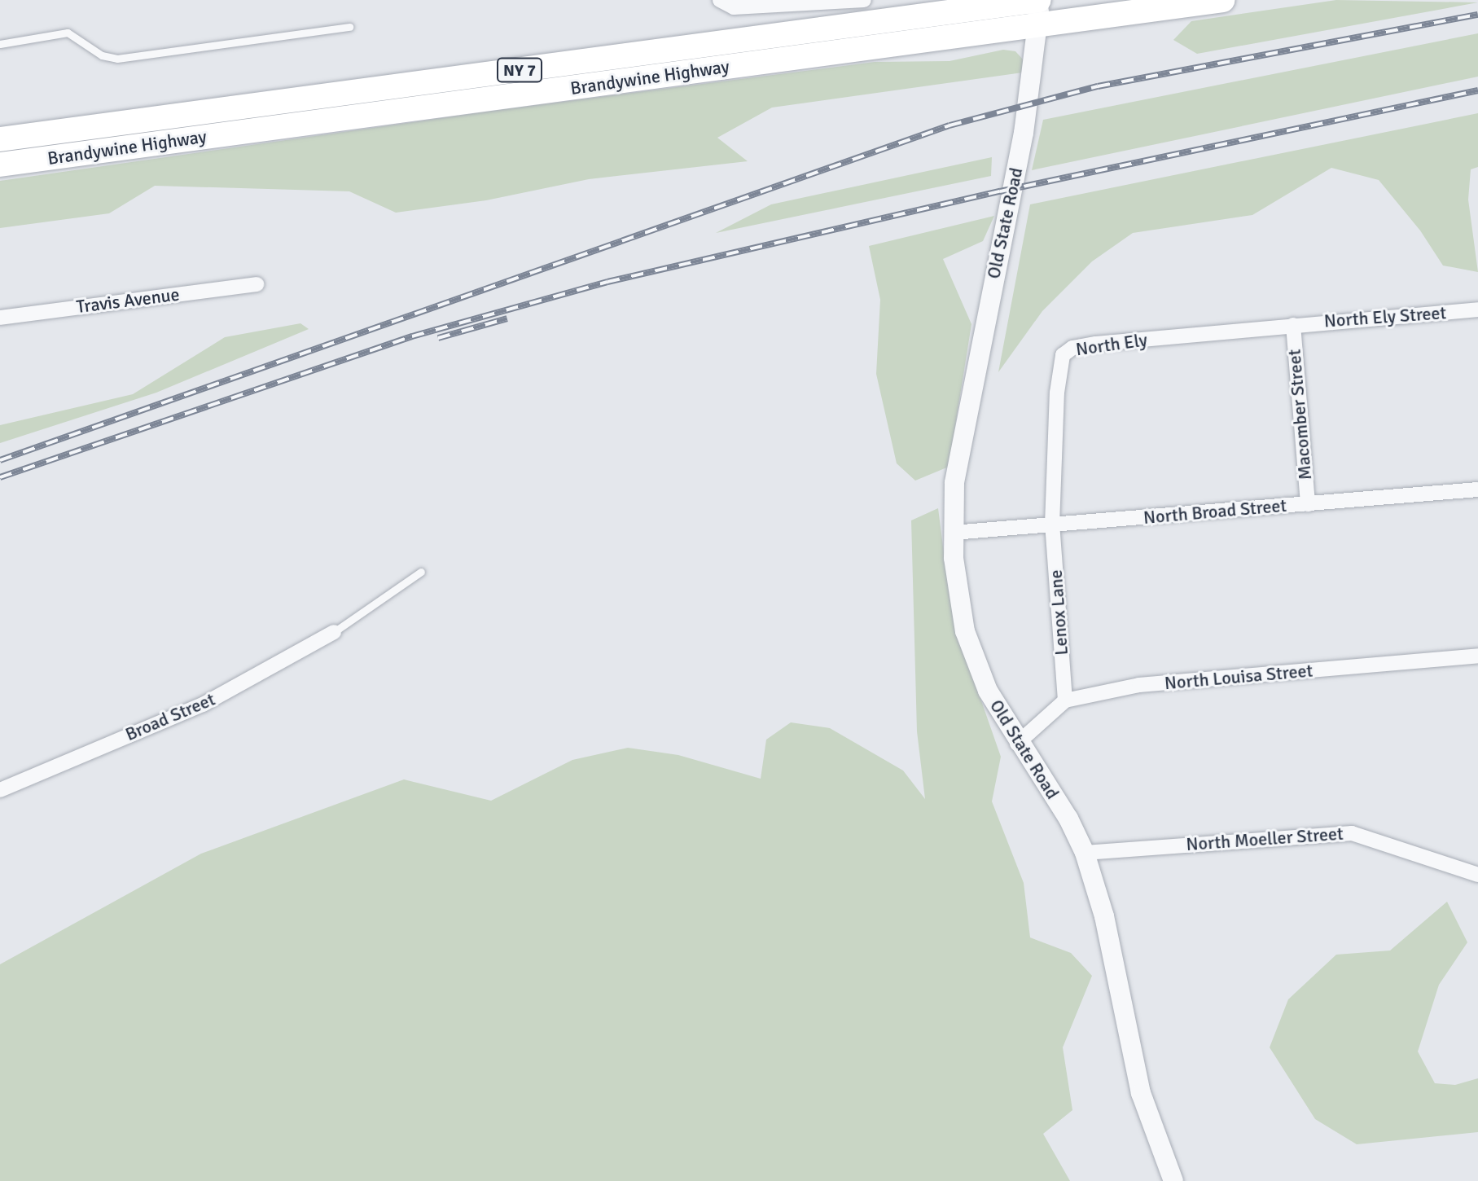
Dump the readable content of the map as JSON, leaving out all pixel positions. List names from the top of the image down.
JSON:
{
  "streets": {
    "main road": ["NY 7", "Brandywine Highway"],
    "street": [
      "Old State Road",
      "Travis Avenue",
      "North Ely Street",
      "North Ely",
      "Macomber Street",
      "North Broad Street",
      "Lenox Lane",
      "North Louisa Street",
      "Broad Street",
      "North Moeller Street"
    ]
  },
  "crossings": [
    ["Brandywine Highway", "Old State Road"],
    ["Old State Road", "North Broad Street"],
    ["Old State Road", "North Moeller Street"],
    ["North Ely Street", "North Ely"],
    ["North Ely Street", "Macomber Street"],
    ["North Ely", "Macomber Street"],
    ["North Ely", "North Broad Street"],
    ["North Ely", "Lenox Lane"],
    ["Macomber Street", "North Broad Street"],
    ["North Broad Street", "Lenox Lane"],
    ["Lenox Lane", "North Louisa Street"]
  ]
}
